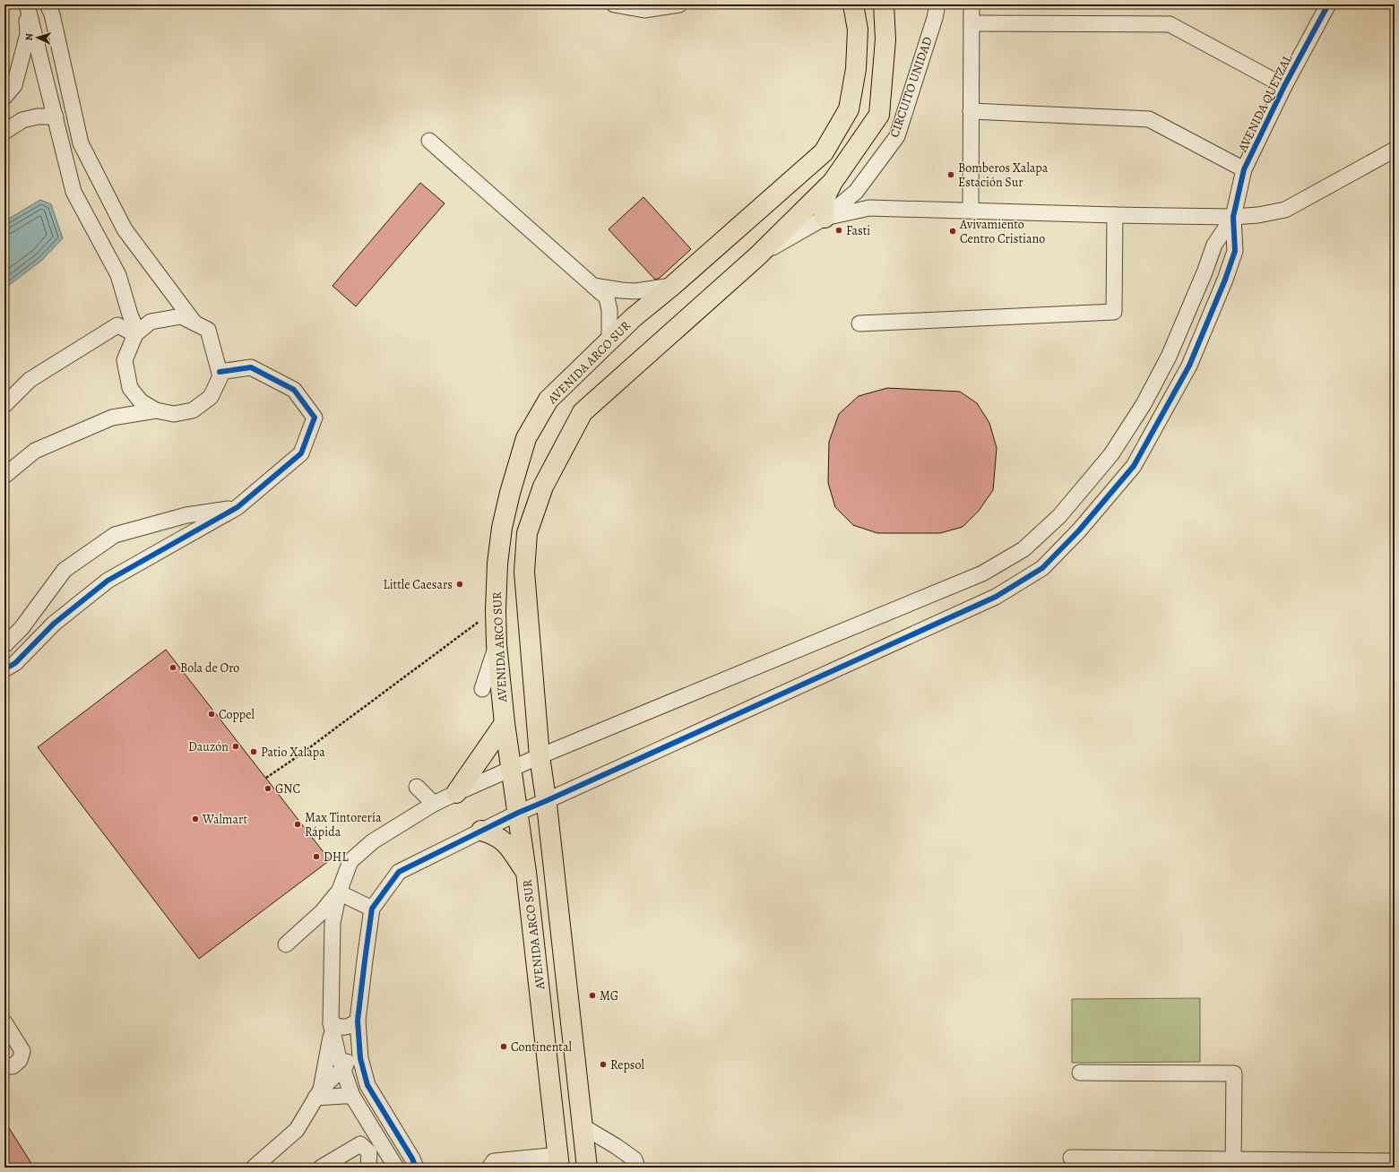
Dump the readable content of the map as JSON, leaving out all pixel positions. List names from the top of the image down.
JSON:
{
  "streets": {
    "main road": ["AVENIDA ARCO SUR"],
    "street": ["CIRCUITO UNIDAD", "AVENIDA QUETZAL"]
  },
  "places": [
    "Bomberos Xalapa Estación Sur",
    "Fasti",
    "Avivamiento Centro Cristiano",
    "Little Caesars",
    "Bola de Oro",
    "Coppel",
    "Dauzón",
    "Patio Xalapa",
    "GNC",
    "Walmart",
    "Max Tintorería Rápida",
    "DHL",
    "MG",
    "Continental",
    "Repsol"
  ],
  "north": "left"
}
